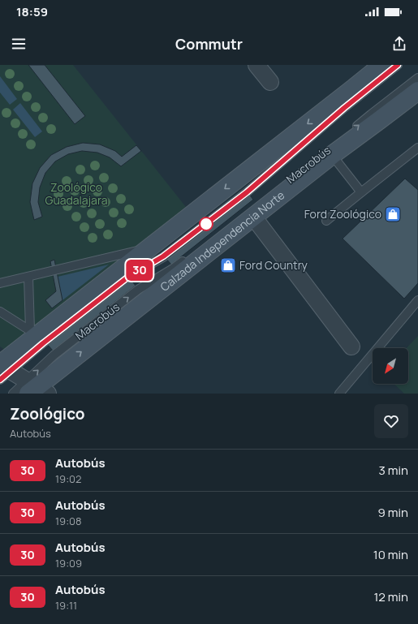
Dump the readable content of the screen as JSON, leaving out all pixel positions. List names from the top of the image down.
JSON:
{
  "streets": {
    "street": ["Calzada Independencia Norte"],
    "lane": ["Macrobús"]
  },
  "crossings": [
    ["Macrobús", "Calzada Independencia Norte"]
  ],
  "parks": ["Zoológico Guadalajara"],
  "places": {
    "shop": ["Ford Zoológico", "Ford Country"]
  },
  "lines": ["bus line 30"],
  "north": "bottom left",
  "page": {
    "status": "18:59",
    "header": "Commutr",
    "on_map": "30",
    "heading": ["Zoológico", "Autobús"],
    "list": [
      {
        "mark": "30",
        "name": "Autobús",
        "note": "19:02",
        "value": "3 min"
      },
      {
        "mark": "30",
        "name": "Autobús",
        "note": "19:08",
        "value": "9 min"
      },
      {
        "mark": "30",
        "name": "Autobús",
        "note": "19:09",
        "value": "10 min"
      },
      {
        "mark": "30",
        "name": "Autobús",
        "note": "19:11",
        "value": "12 min"
      }
    ]
  }
}
